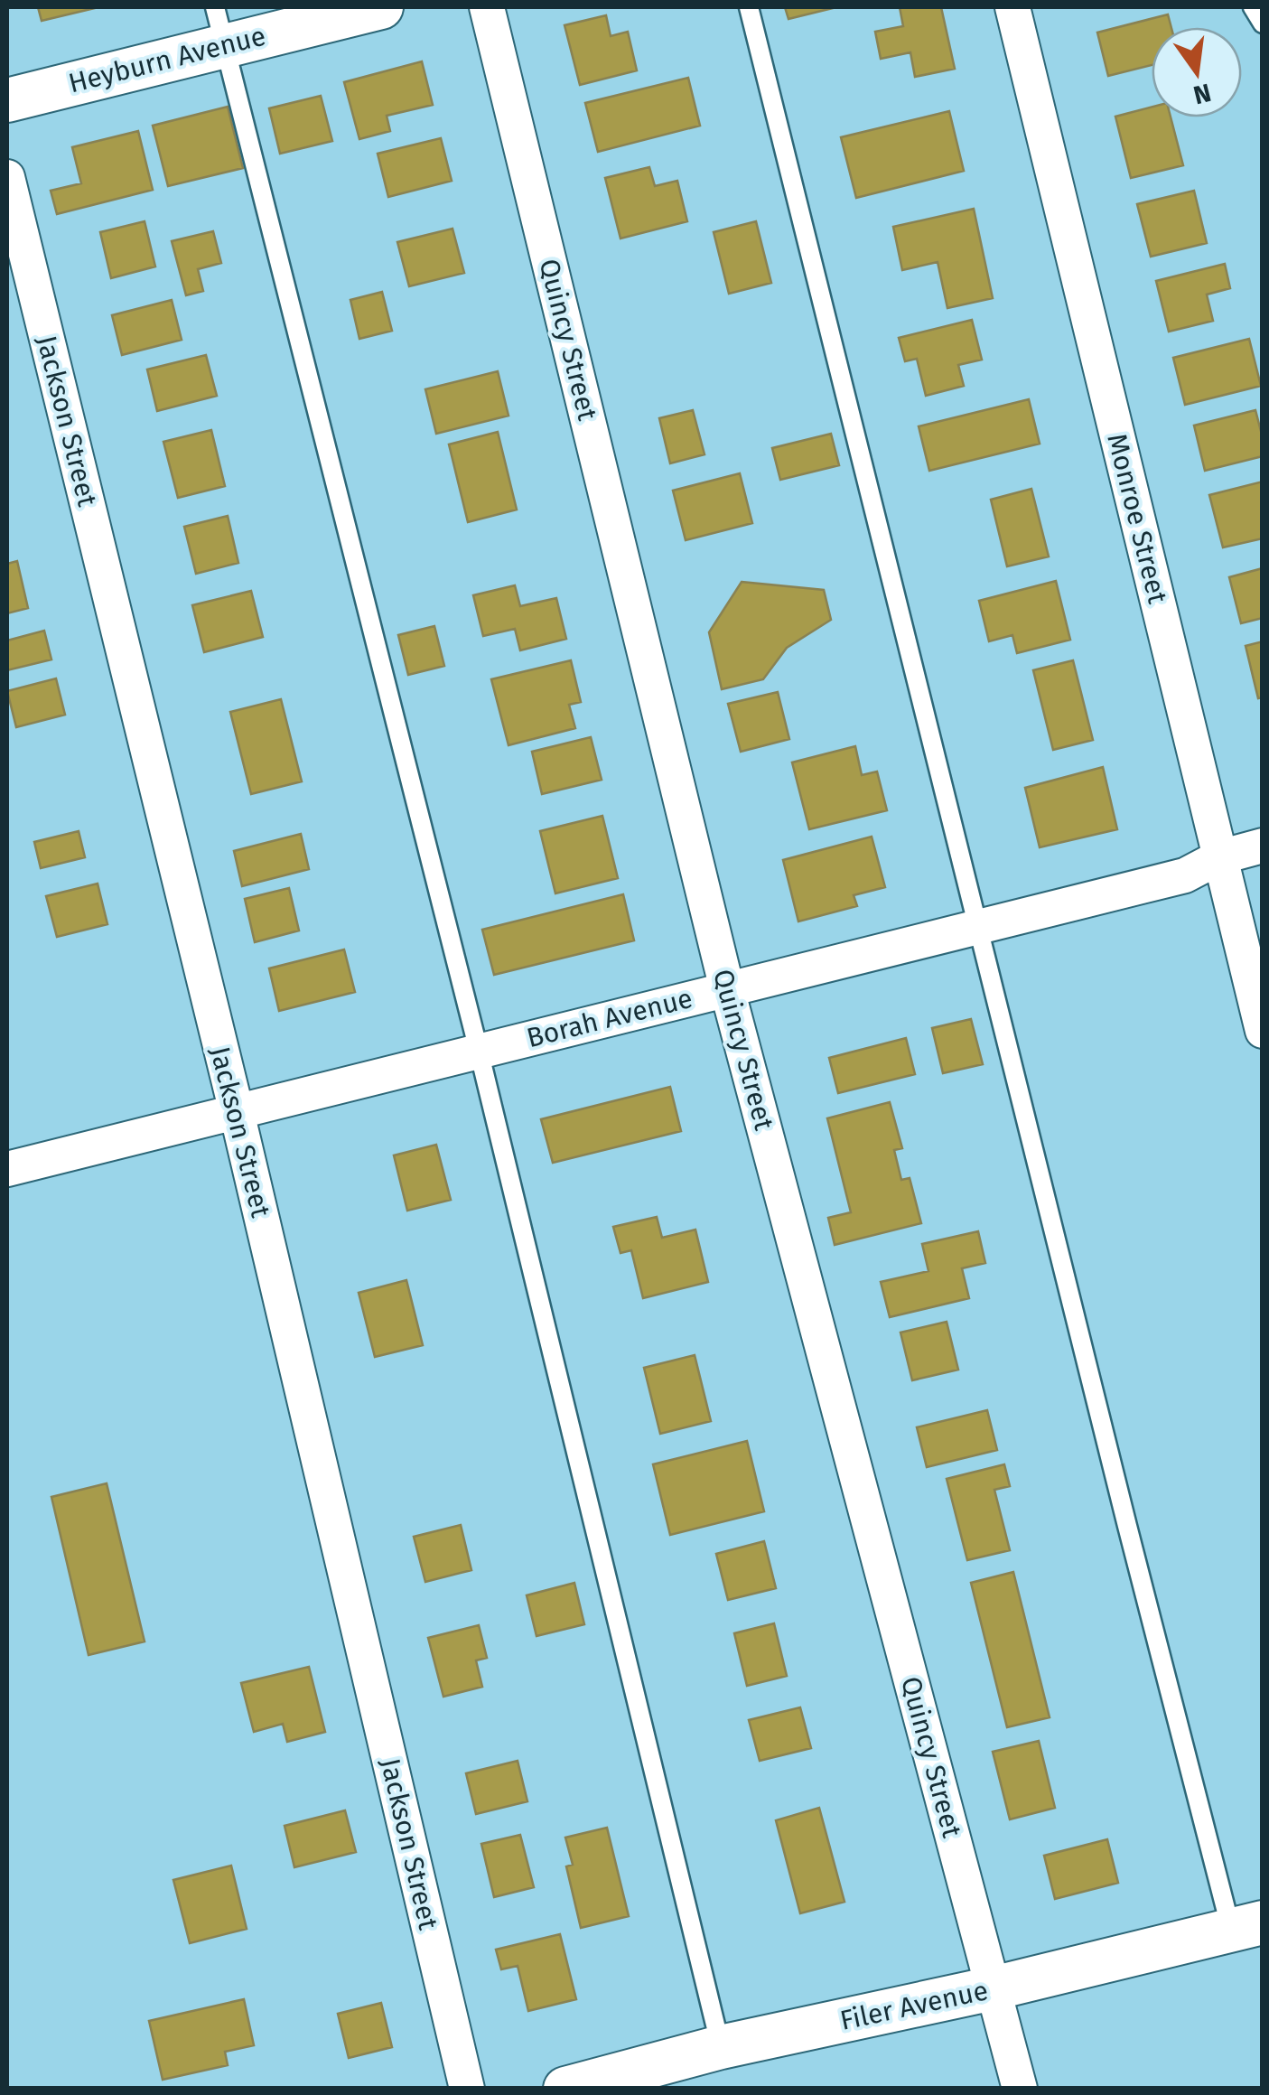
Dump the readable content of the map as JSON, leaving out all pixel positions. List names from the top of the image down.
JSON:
{
  "streets": {
    "street": [
      "Heyburn Avenue",
      "Quincy Street",
      "Jackson Street",
      "Monroe Street",
      "Borah Avenue",
      "Filer Avenue"
    ]
  },
  "crossings": [
    ["Quincy Street", "Borah Avenue"],
    ["Quincy Street", "Filer Avenue"],
    ["Jackson Street", "Borah Avenue"],
    ["Monroe Street", "Borah Avenue"]
  ],
  "north": "bottom"
}
